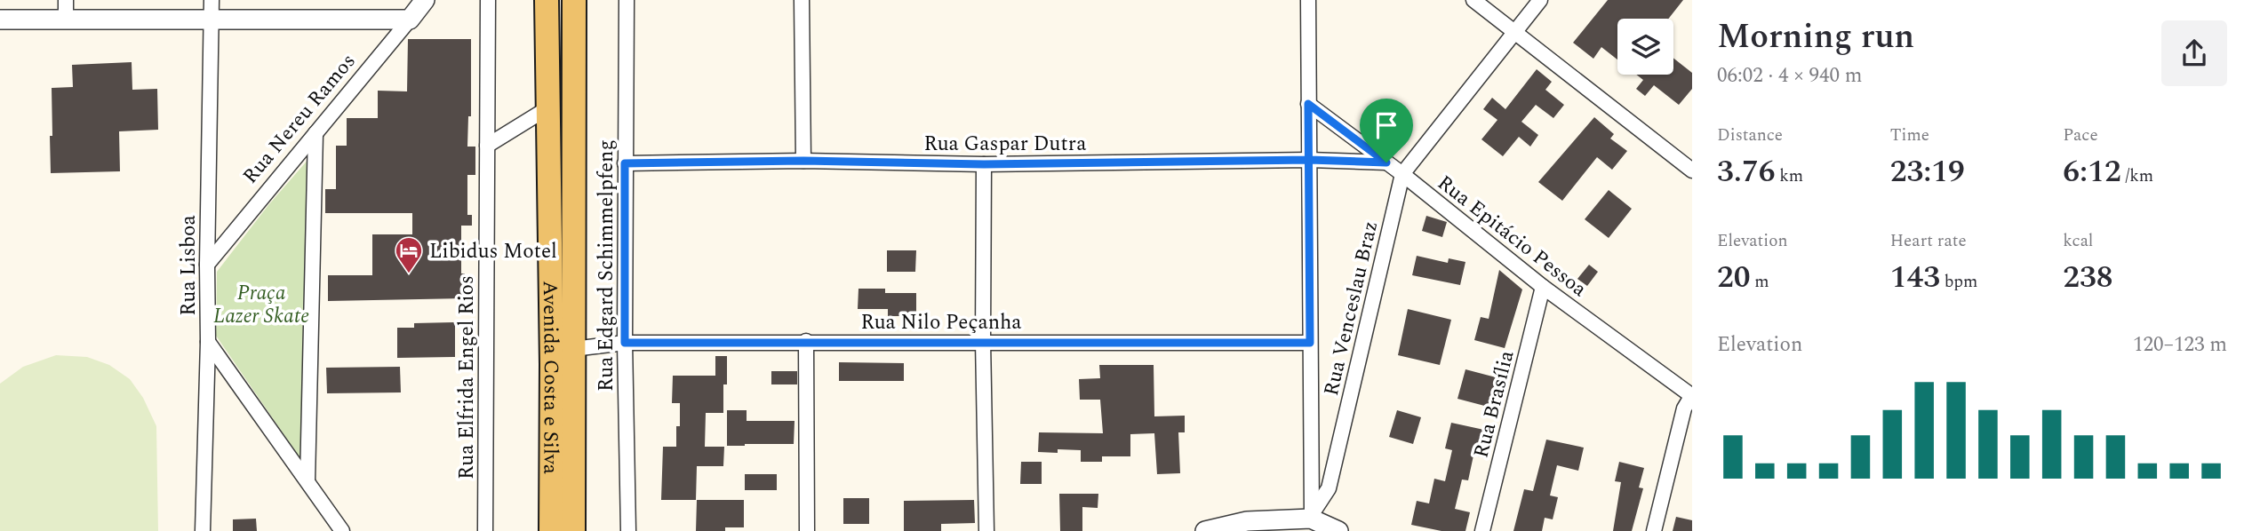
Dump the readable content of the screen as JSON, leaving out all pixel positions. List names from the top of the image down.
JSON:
{
  "streets": {
    "main road": ["Avenida Costa e Silva"],
    "street": [
      "Rua Nereu Ramos",
      "Rua Gaspar Dutra",
      "Rua Epitácio Pessoa",
      "Rua Lisboa",
      "Rua Edgard Schimmelpfeng",
      "Rua Venceslau Braz",
      "Rua Nilo Peçanha",
      "Rua Elfrida Engel Rios",
      "Rua Brasília"
    ]
  },
  "crossings": [
    ["Rua Nereu Ramos", "Rua Lisboa"],
    ["Rua Gaspar Dutra", "Rua Epitácio Pessoa"],
    ["Rua Gaspar Dutra", "Rua Edgard Schimmelpfeng"],
    ["Rua Epitácio Pessoa", "Rua Venceslau Braz"],
    ["Rua Epitácio Pessoa", "Rua Brasília"],
    ["Rua Edgard Schimmelpfeng", "Rua Nilo Peçanha"],
    ["Rua Nilo Peçanha", "Avenida Costa e Silva"]
  ],
  "parks": ["Praça Lazer Skate"],
  "places": {
    "hotel": ["Libidus Motel"]
  },
  "page": {
    "heading": ["Morning run", "06:02 · 4 × 940 m"],
    "stats": [
      ["Distance", "3.76 km"],
      ["Time", "23:19"],
      ["Pace", "6:12 /km"],
      ["Elevation", "20 m"],
      ["Heart rate", "143 bpm"],
      ["kcal", "238"]
    ],
    "chart": ["Elevation", "120–123 m"]
  }
}
